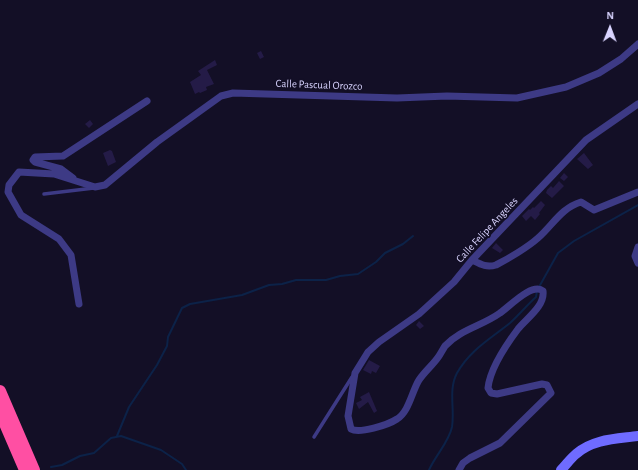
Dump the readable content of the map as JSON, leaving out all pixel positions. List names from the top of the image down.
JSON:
{
  "streets": {
    "street": ["Calle Pascual Orozco", "Calle Felipe Angeles"]
  },
  "north": "top"
}
